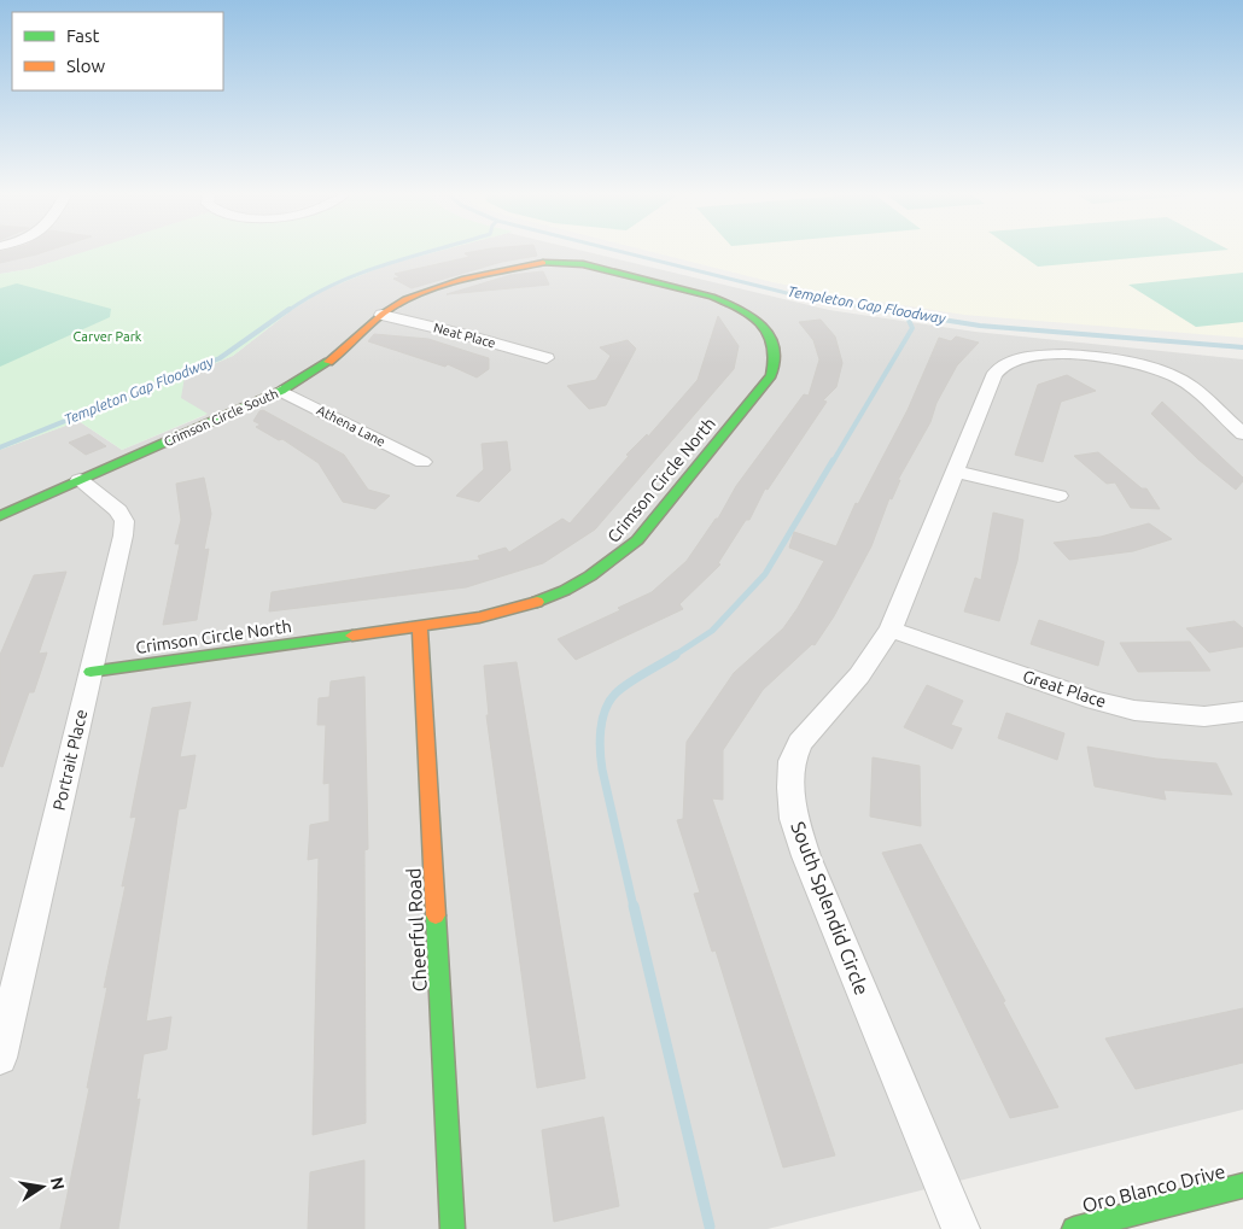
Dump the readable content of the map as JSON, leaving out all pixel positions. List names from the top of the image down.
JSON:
{
  "streets": {
    "street": [
      "Neat Place",
      "Crimson Circle South",
      "Athena Lane",
      "Crimson Circle North",
      "Great Place",
      "Portrait Place",
      "South Splendid Circle",
      "Cheerful Road",
      "Oro Blanco Drive"
    ]
  },
  "crossings": [
    ["Neat Place", "Crimson Circle South"],
    ["Crimson Circle South", "Athena Lane"],
    ["Crimson Circle South", "Crimson Circle North"],
    ["Crimson Circle South", "Portrait Place"],
    ["Crimson Circle North", "Portrait Place"],
    ["Crimson Circle North", "Cheerful Road"],
    ["Great Place", "South Splendid Circle"]
  ],
  "water": ["Templeton Gap Floodway"],
  "parks": ["Carver Park"],
  "legend": ["Fast", "Slow"],
  "north": "right"
}
